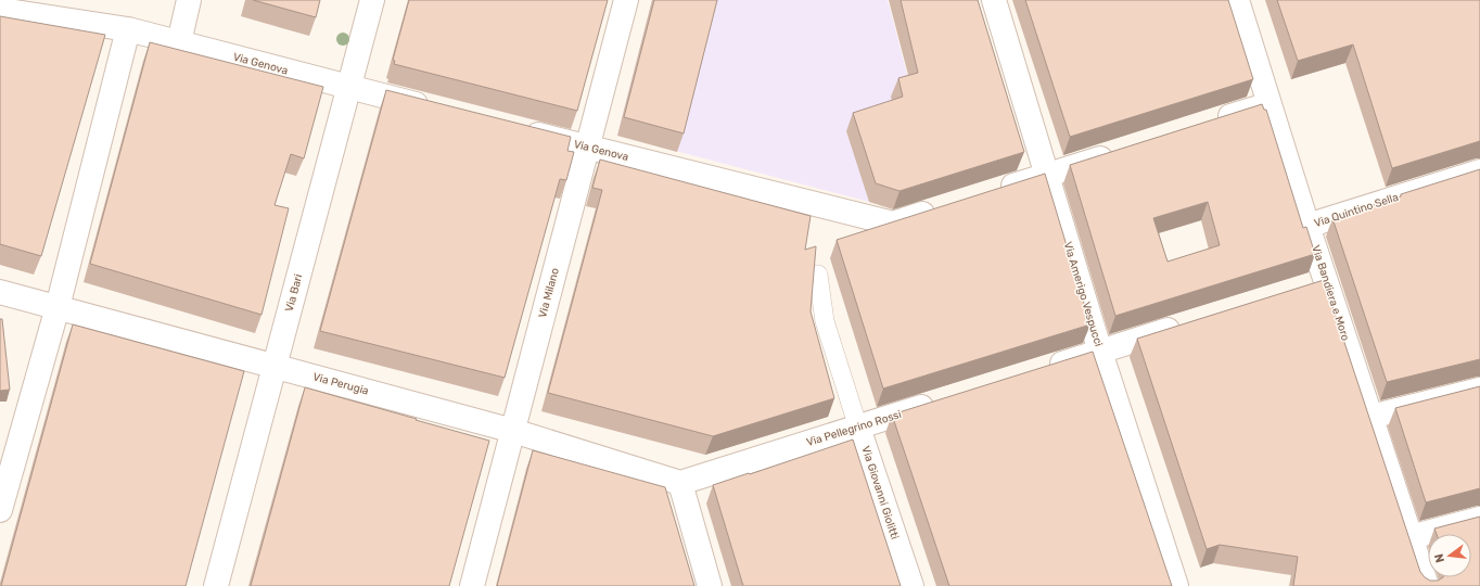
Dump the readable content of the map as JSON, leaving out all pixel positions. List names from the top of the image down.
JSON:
{
  "streets": {
    "street": [
      "Via Genova",
      "Via Quintino Sella",
      "Via Bari",
      "Via Milano",
      "Via Bandiera e Moro",
      "Via Amerigo Vespucci",
      "Via Perugia",
      "Via Pellegrino Rossi",
      "Via Giovanni Giolitti"
    ]
  },
  "crossings": [
    ["Via Genova", "Via Bari"],
    ["Via Genova", "Via Milano"],
    ["Via Quintino Sella", "Via Bandiera e Moro"],
    ["Via Bari", "Via Perugia"],
    ["Via Milano", "Via Perugia"],
    ["Via Perugia", "Via Pellegrino Rossi"],
    ["Via Pellegrino Rossi", "Via Giovanni Giolitti"]
  ],
  "north": "left"
}
